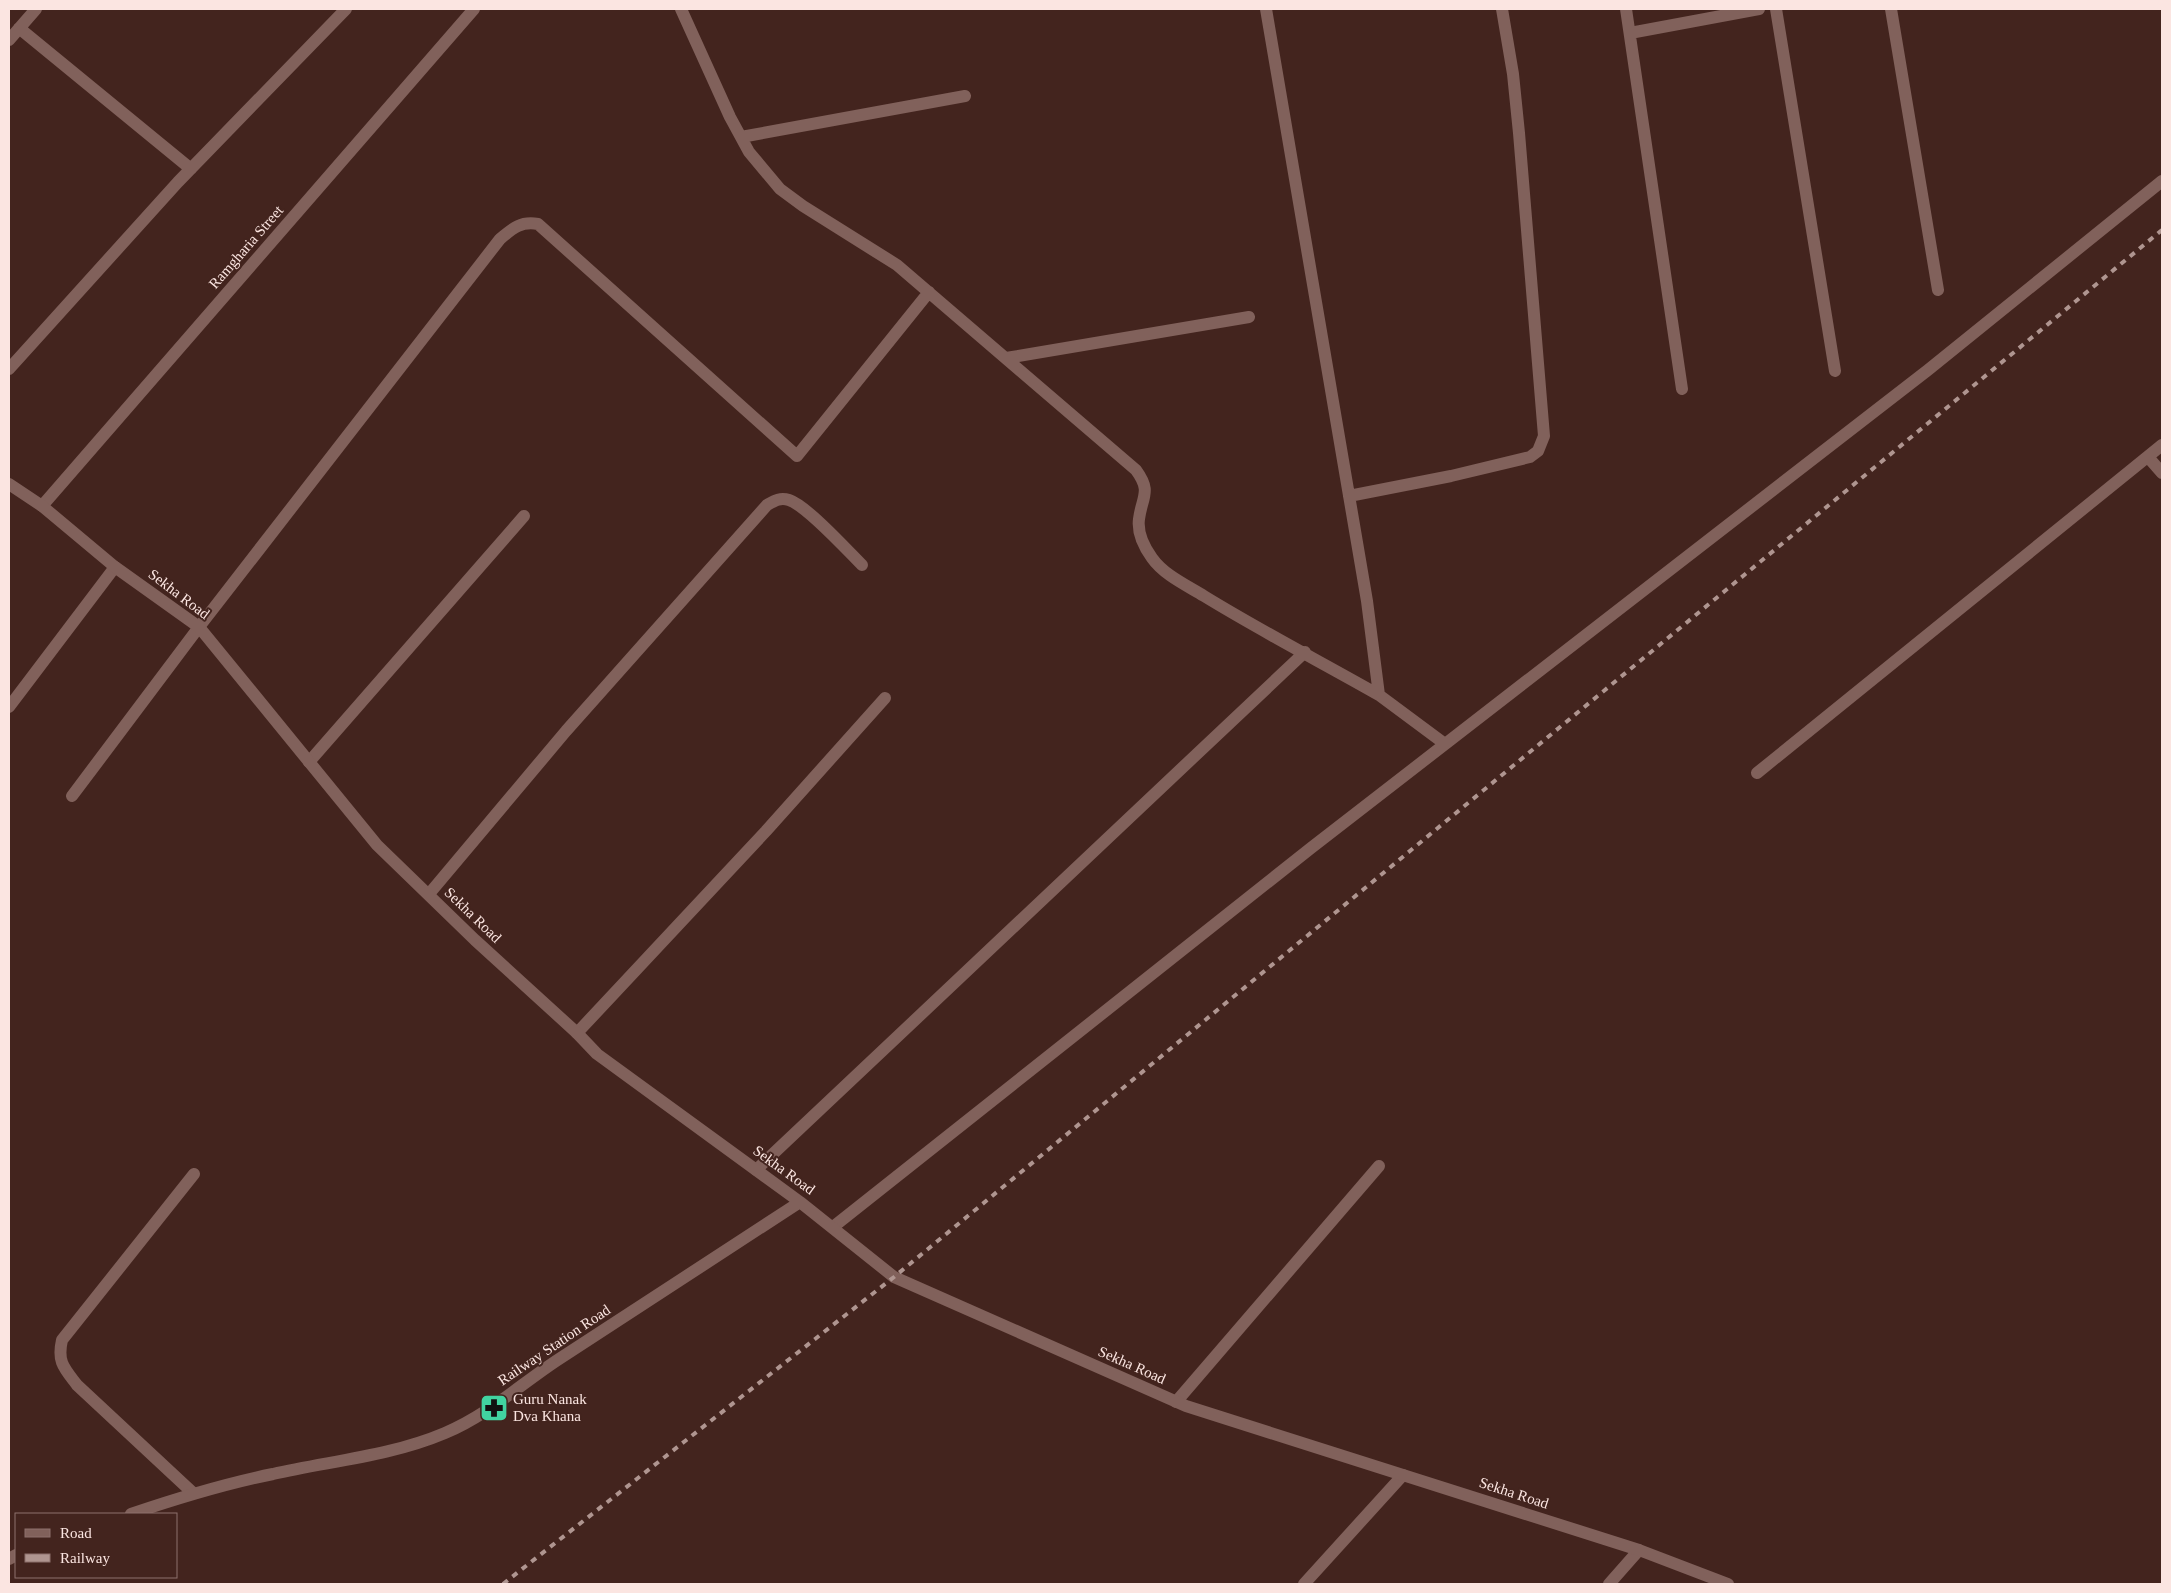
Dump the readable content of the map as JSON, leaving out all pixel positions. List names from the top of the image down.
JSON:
{
  "streets": {
    "street": ["Ramgharia Street", "Sekha Road", "Railway Station Road"]
  },
  "crossings": [
    ["Ramgharia Street", "Sekha Road"],
    ["Sekha Road", "Railway Station Road"]
  ],
  "places": {
    "pharmacy": ["Guru Nanak Dva Khana"]
  },
  "legend": ["Road", "Railway"]
}
